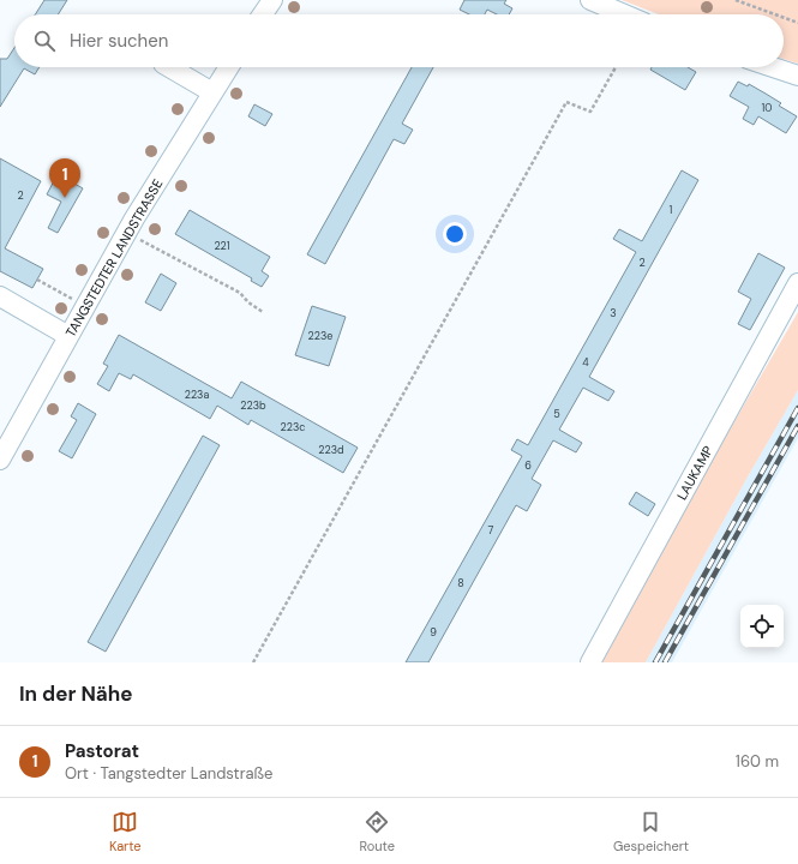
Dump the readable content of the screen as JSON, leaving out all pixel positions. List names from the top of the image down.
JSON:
{
  "streets": {
    "street": ["TANGSTEDTER LANDSTRASSE", "LAUKAMP"]
  },
  "house_numbers": [
    "10",
    "2",
    "1",
    "221",
    "2",
    "3",
    "223e",
    "4",
    "223a",
    "223b",
    "5",
    "223c",
    "223d",
    "6",
    "7",
    "8",
    "9"
  ],
  "page": {
    "search": "Hier suchen",
    "pins": "1",
    "heading": "In der Nähe",
    "list": [
      {
        "mark": "1",
        "name": "Pastorat",
        "note": "Ort · Tangstedter Landstraße",
        "value": "160 m"
      }
    ],
    "nav": ["Karte", "Route", "Gespeichert"]
  }
}
